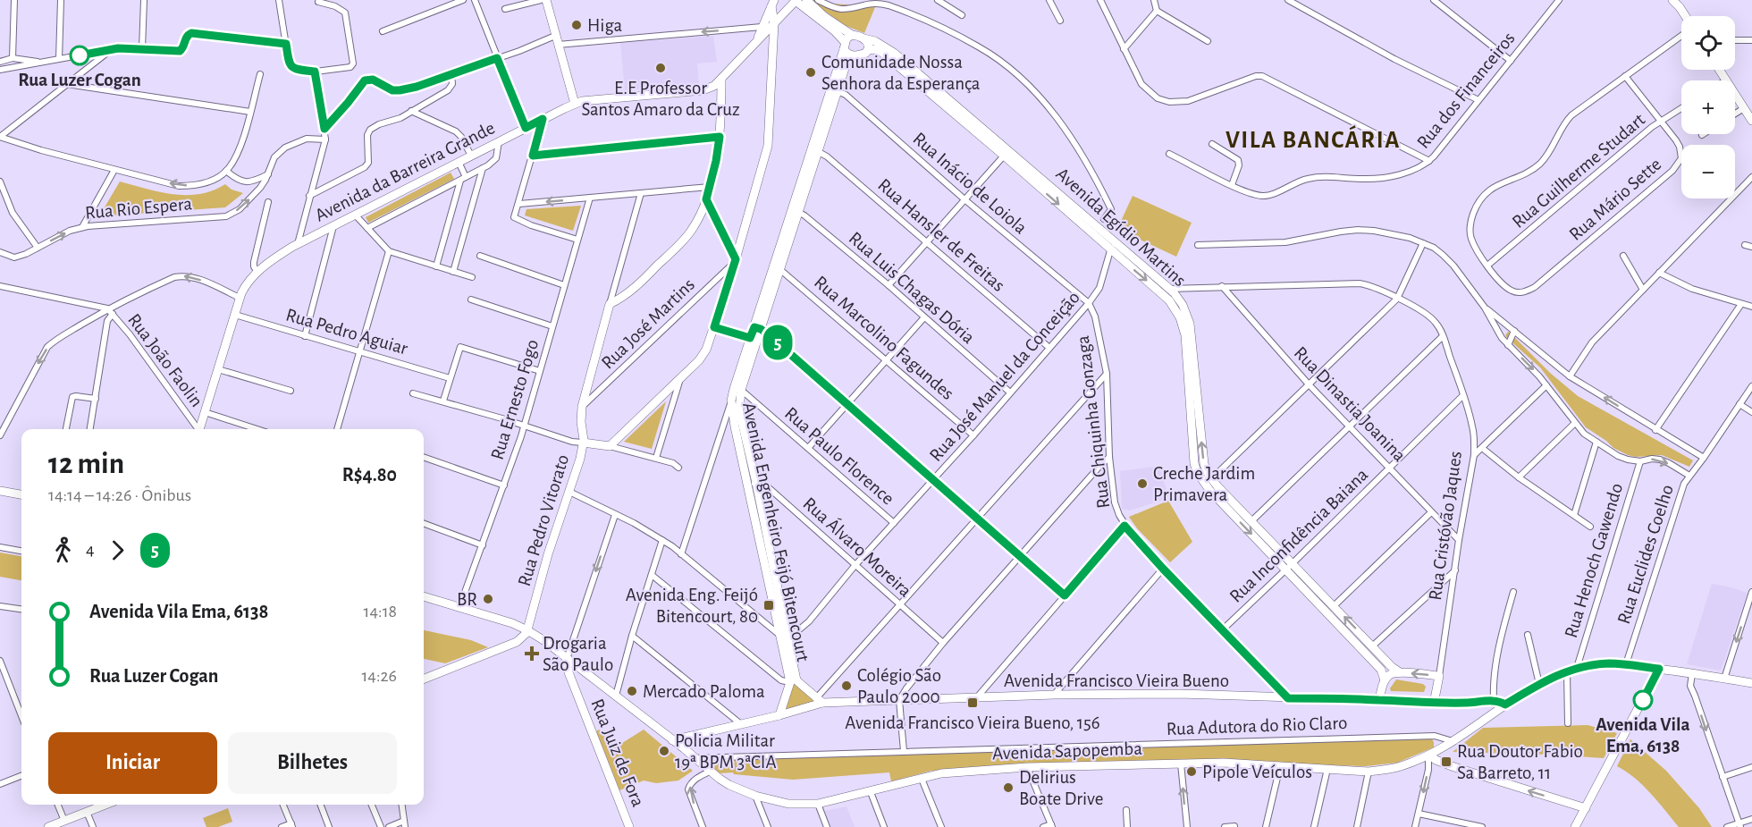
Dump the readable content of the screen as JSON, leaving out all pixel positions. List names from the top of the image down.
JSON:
{
  "streets": {
    "main road": [
      "Avenida da Barreira Grande",
      "Avenida Egídio Martins",
      "Rua Pedro Vitorato",
      "Rua Cristóvão Jaques",
      "Avenida Engenheiro Feijó Bitencourt",
      "Avenida Francisco Vieira Bueno",
      "Avenida Sapopemba",
      "Rua Juiz de Fora"
    ],
    "street": [
      "Rua dos Financeiros",
      "Rua Guilherme Studart",
      "Rua Inácio de Loiola",
      "Rua Mário Sette",
      "Rua Rio Espera",
      "Rua Hansler de Freitas",
      "Rua Luis Chagas Dória",
      "Rua José Martins",
      "Rua Pedro Aguiar",
      "Rua Marcolino Fagundes",
      "Rua João Faolin",
      "Rua José Manuel da Conceição",
      "Rua Ernesto Fogo",
      "Rua Dinastia Joanina",
      "Rua Chiquinha Gonzaga",
      "Rua Paulo Florence",
      "Rua Inconfidência Baiana",
      "Rua Álvaro Moreira",
      "Rua Euclides Coelho",
      "Rua Henoch Gawendo",
      "Rua Adutora do Rio Claro"
    ]
  },
  "crossings": [
    ["Rua Guilherme Studart", "Rua Mário Sette"],
    ["Avenida da Barreira Grande", "Rua Pedro Aguiar"],
    ["Rua Inácio de Loiola", "Rua José Manuel da Conceição"],
    ["Rua Inácio de Loiola", "Rua Chiquinha Gonzaga"],
    ["Rua Inácio de Loiola", "Avenida Engenheiro Feijó Bitencourt"],
    ["Avenida Egídio Martins", "Rua José Manuel da Conceição"],
    ["Avenida Egídio Martins", "Rua Cristóvão Jaques"],
    ["Avenida Egídio Martins", "Rua Inconfidência Baiana"],
    ["Rua Hansler de Freitas", "Rua José Manuel da Conceição"],
    ["Rua Hansler de Freitas", "Avenida Engenheiro Feijó Bitencourt"],
    ["Rua Luis Chagas Dória", "Rua José Manuel da Conceição"],
    ["Rua Luis Chagas Dória", "Avenida Engenheiro Feijó Bitencourt"],
    ["Rua José Martins", "Rua Pedro Vitorato"],
    ["Rua Marcolino Fagundes", "Rua José Manuel da Conceição"],
    ["Rua Marcolino Fagundes", "Avenida Engenheiro Feijó Bitencourt"],
    ["Rua José Manuel da Conceição", "Rua Chiquinha Gonzaga"],
    ["Rua José Manuel da Conceição", "Rua Paulo Florence"],
    ["Rua José Manuel da Conceição", "Avenida Engenheiro Feijó Bitencourt"],
    ["Rua José Manuel da Conceição", "Rua Álvaro Moreira"],
    ["Rua Ernesto Fogo", "Avenida Sapopemba"],
    ["Rua Dinastia Joanina", "Rua Cristóvão Jaques"],
    ["Rua Dinastia Joanina", "Rua Inconfidência Baiana"],
    ["Rua Chiquinha Gonzaga", "Rua Inconfidência Baiana"],
    ["Rua Chiquinha Gonzaga", "Avenida Francisco Vieira Bueno"],
    ["Rua Paulo Florence", "Avenida Engenheiro Feijó Bitencourt"],
    ["Rua Pedro Vitorato", "Avenida Sapopemba"],
    ["Rua Cristóvão Jaques", "Rua Inconfidência Baiana"],
    ["Rua Cristóvão Jaques", "Avenida Francisco Vieira Bueno"],
    ["Avenida Engenheiro Feijó Bitencourt", "Rua Álvaro Moreira"],
    ["Avenida Engenheiro Feijó Bitencourt", "Avenida Francisco Vieira Bueno"],
    ["Rua Euclides Coelho", "Avenida Sapopemba"],
    ["Rua Henoch Gawendo", "Avenida Sapopemba"],
    ["Avenida Francisco Vieira Bueno", "Avenida Sapopemba"],
    ["Rua Adutora do Rio Claro", "Avenida Sapopemba"],
    ["Avenida Sapopemba", "Rua Juiz de Fora"]
  ],
  "districts": ["VILA BANCÁRIA"],
  "places": {
    "other": [
      "Higa",
      "Rua Luzer Cogan",
      "E.E Professor Santos Amaro da Cruz",
      "Comunidade Nossa Senhora da Esperança",
      "Creche Jardim Primavera",
      "BR",
      "Colégio São Paulo 2000",
      "Mercado Paloma",
      "Avenida Vila Ema, 6138",
      "Policia Militar 19ª BPM 3ªCIA",
      "Pipole Veículos",
      "Delirius Boate Drive"
    ],
    "transit": ["Avenida Eng. Feijó Bitencourt, 80", "Avenida Francisco Vieira Bueno, 156", "Rua Doutor Fabio Sa Barreto, 11"],
    "health": ["Drogaria São Paulo"]
  },
  "lines": ["bus line 5"],
  "page": {
    "on_map": "5",
    "map_buttons": ["+", "−"],
    "heading": ["12 min", "14:14 – 14:26 · Ônibus", "R$4.80"],
    "legs": ["4", "5"],
    "list": [
      {
        "name": "Avenida Vila Ema, 6138",
        "value": "14:18"
      },
      {
        "name": "Rua Luzer Cogan",
        "value": "14:26"
      }
    ],
    "buttons": ["Iniciar", "Bilhetes"]
  }
}
